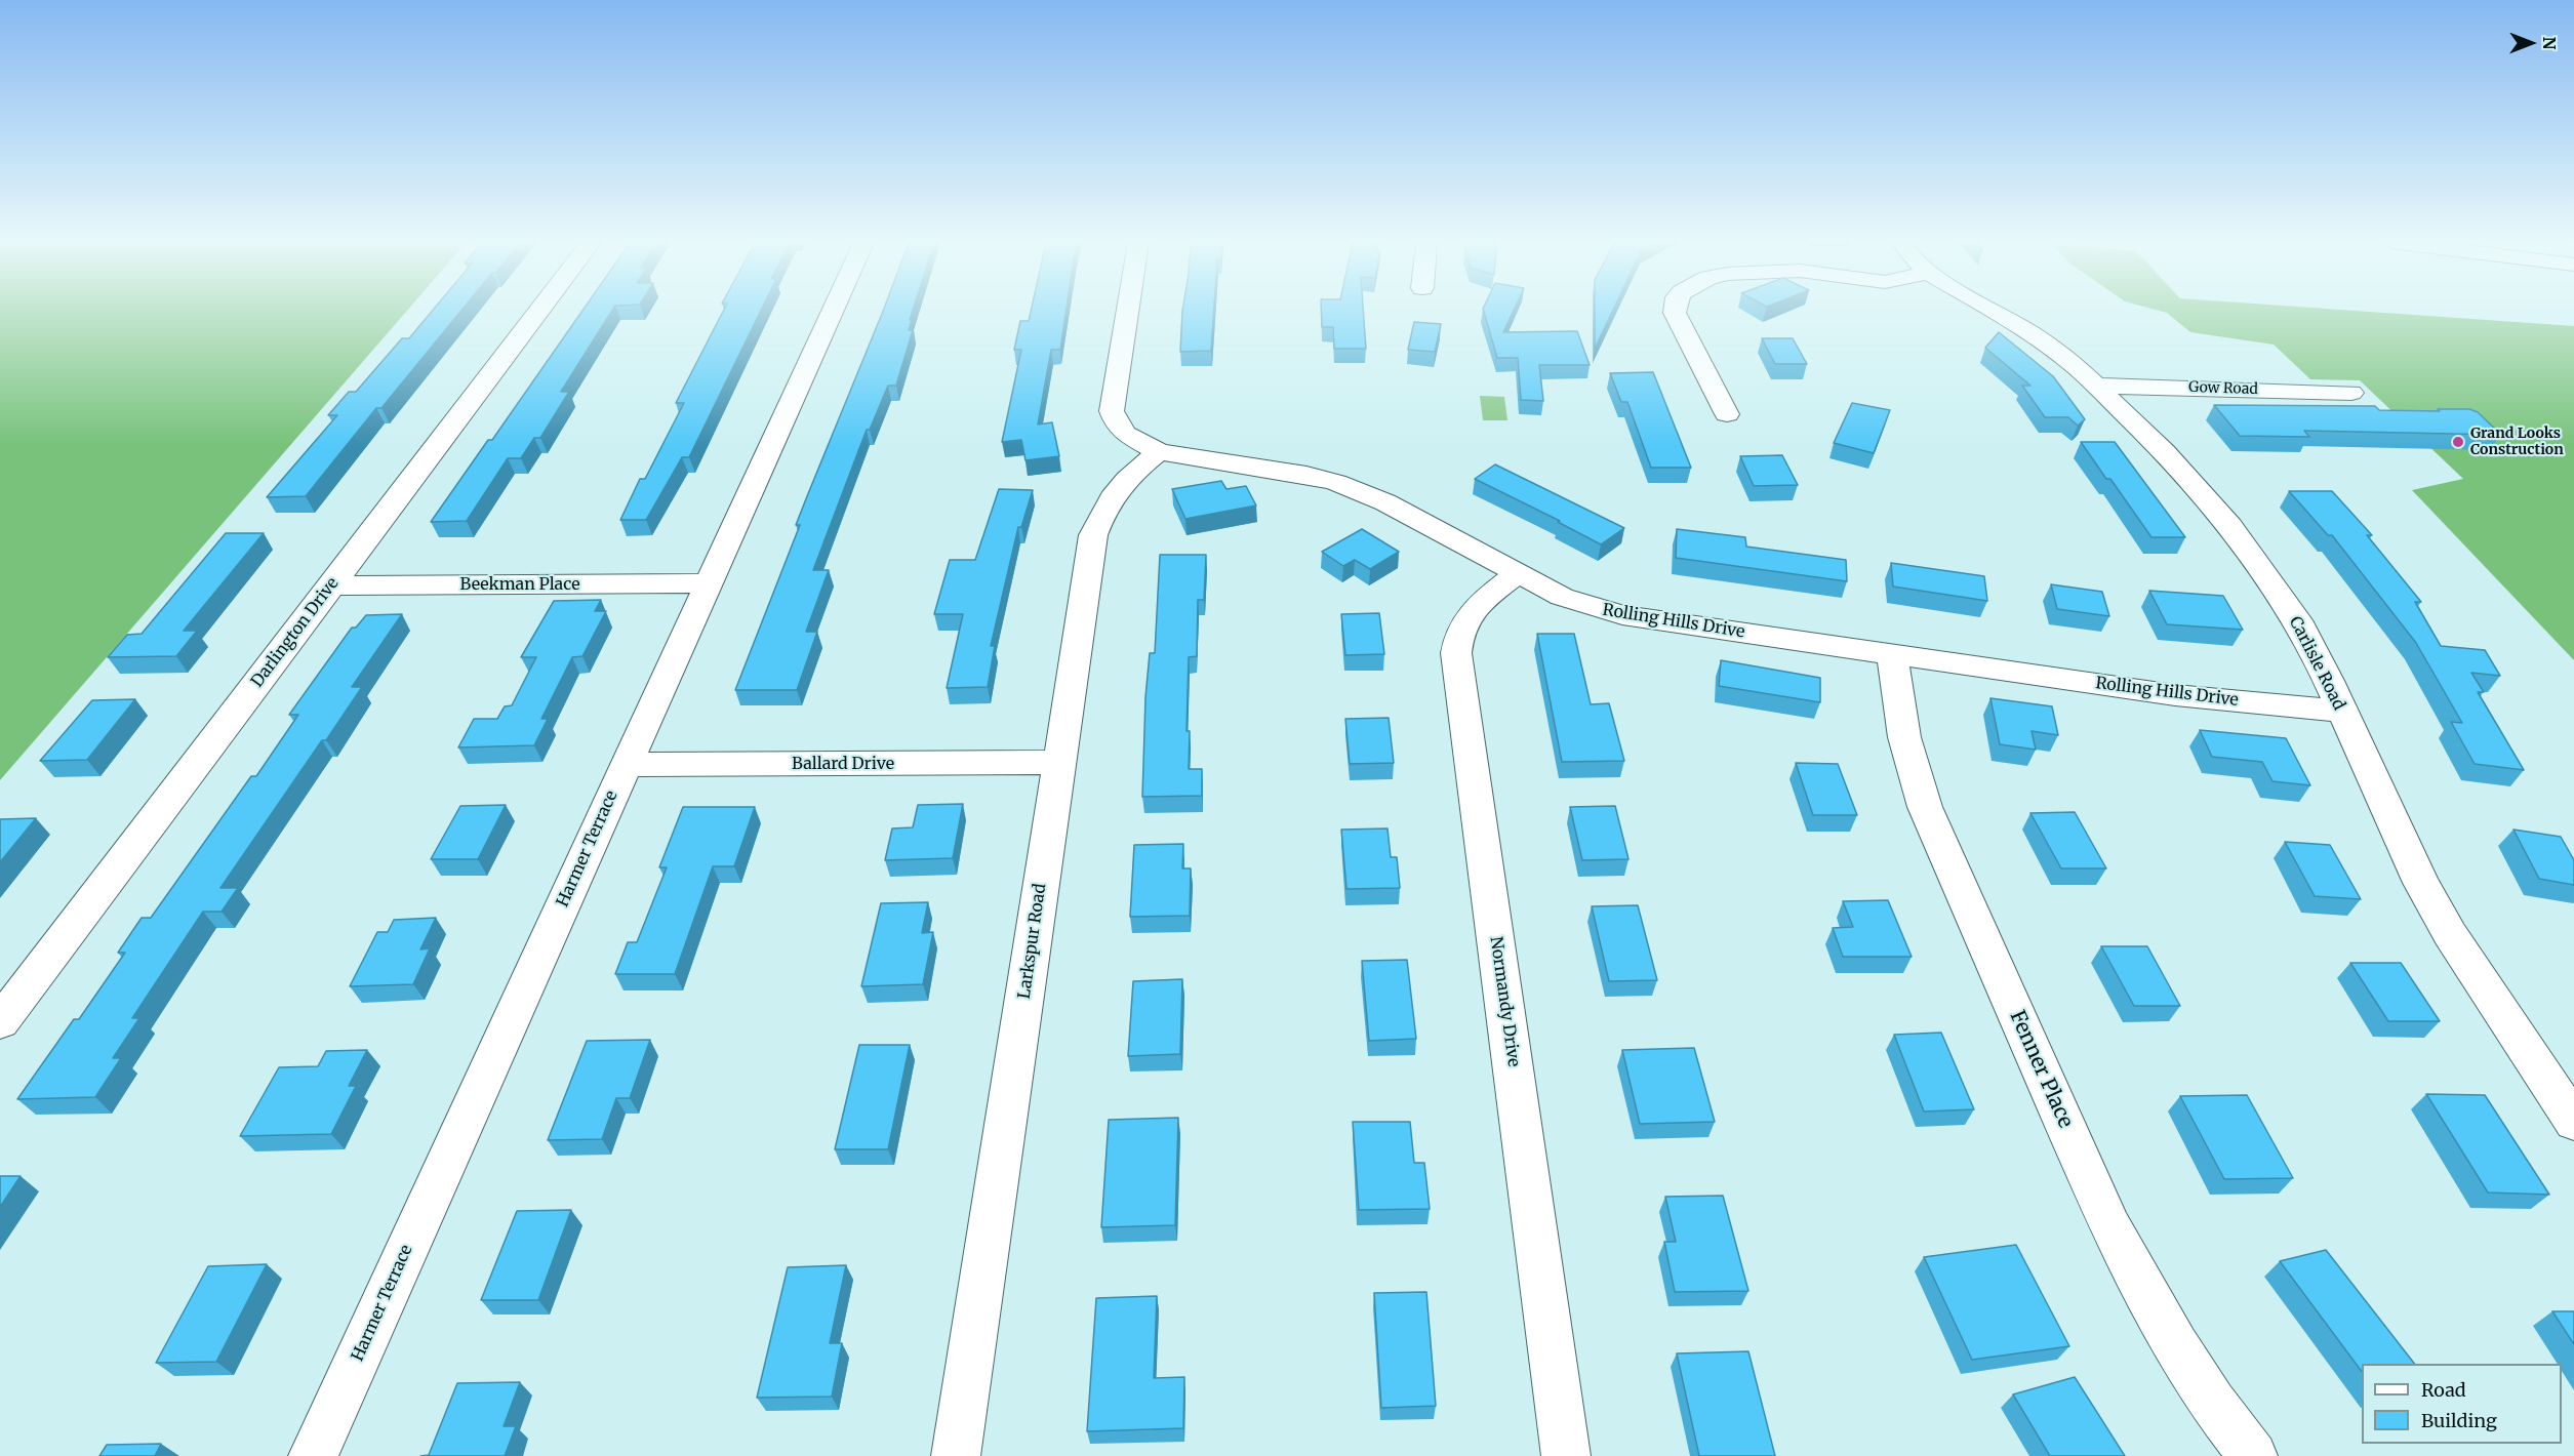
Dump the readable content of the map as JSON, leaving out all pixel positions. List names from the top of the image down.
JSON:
{
  "streets": {
    "street": [
      "Gow Road",
      "Beekman Place",
      "Rolling Hills Drive",
      "Darlington Drive",
      "Carlisle Road",
      "Ballard Drive",
      "Harmer Terrace",
      "Larkspur Road",
      "Normandy Drive",
      "Fenner Place"
    ]
  },
  "crossings": [
    ["Gow Road", "Carlisle Road"],
    ["Beekman Place", "Darlington Drive"],
    ["Beekman Place", "Harmer Terrace"],
    ["Rolling Hills Drive", "Carlisle Road"],
    ["Rolling Hills Drive", "Larkspur Road"],
    ["Rolling Hills Drive", "Normandy Drive"],
    ["Rolling Hills Drive", "Fenner Place"],
    ["Ballard Drive", "Harmer Terrace"],
    ["Ballard Drive", "Larkspur Road"]
  ],
  "places": ["Grand Looks Construction"],
  "legend": ["Road", "Building"],
  "north": "right"
}
